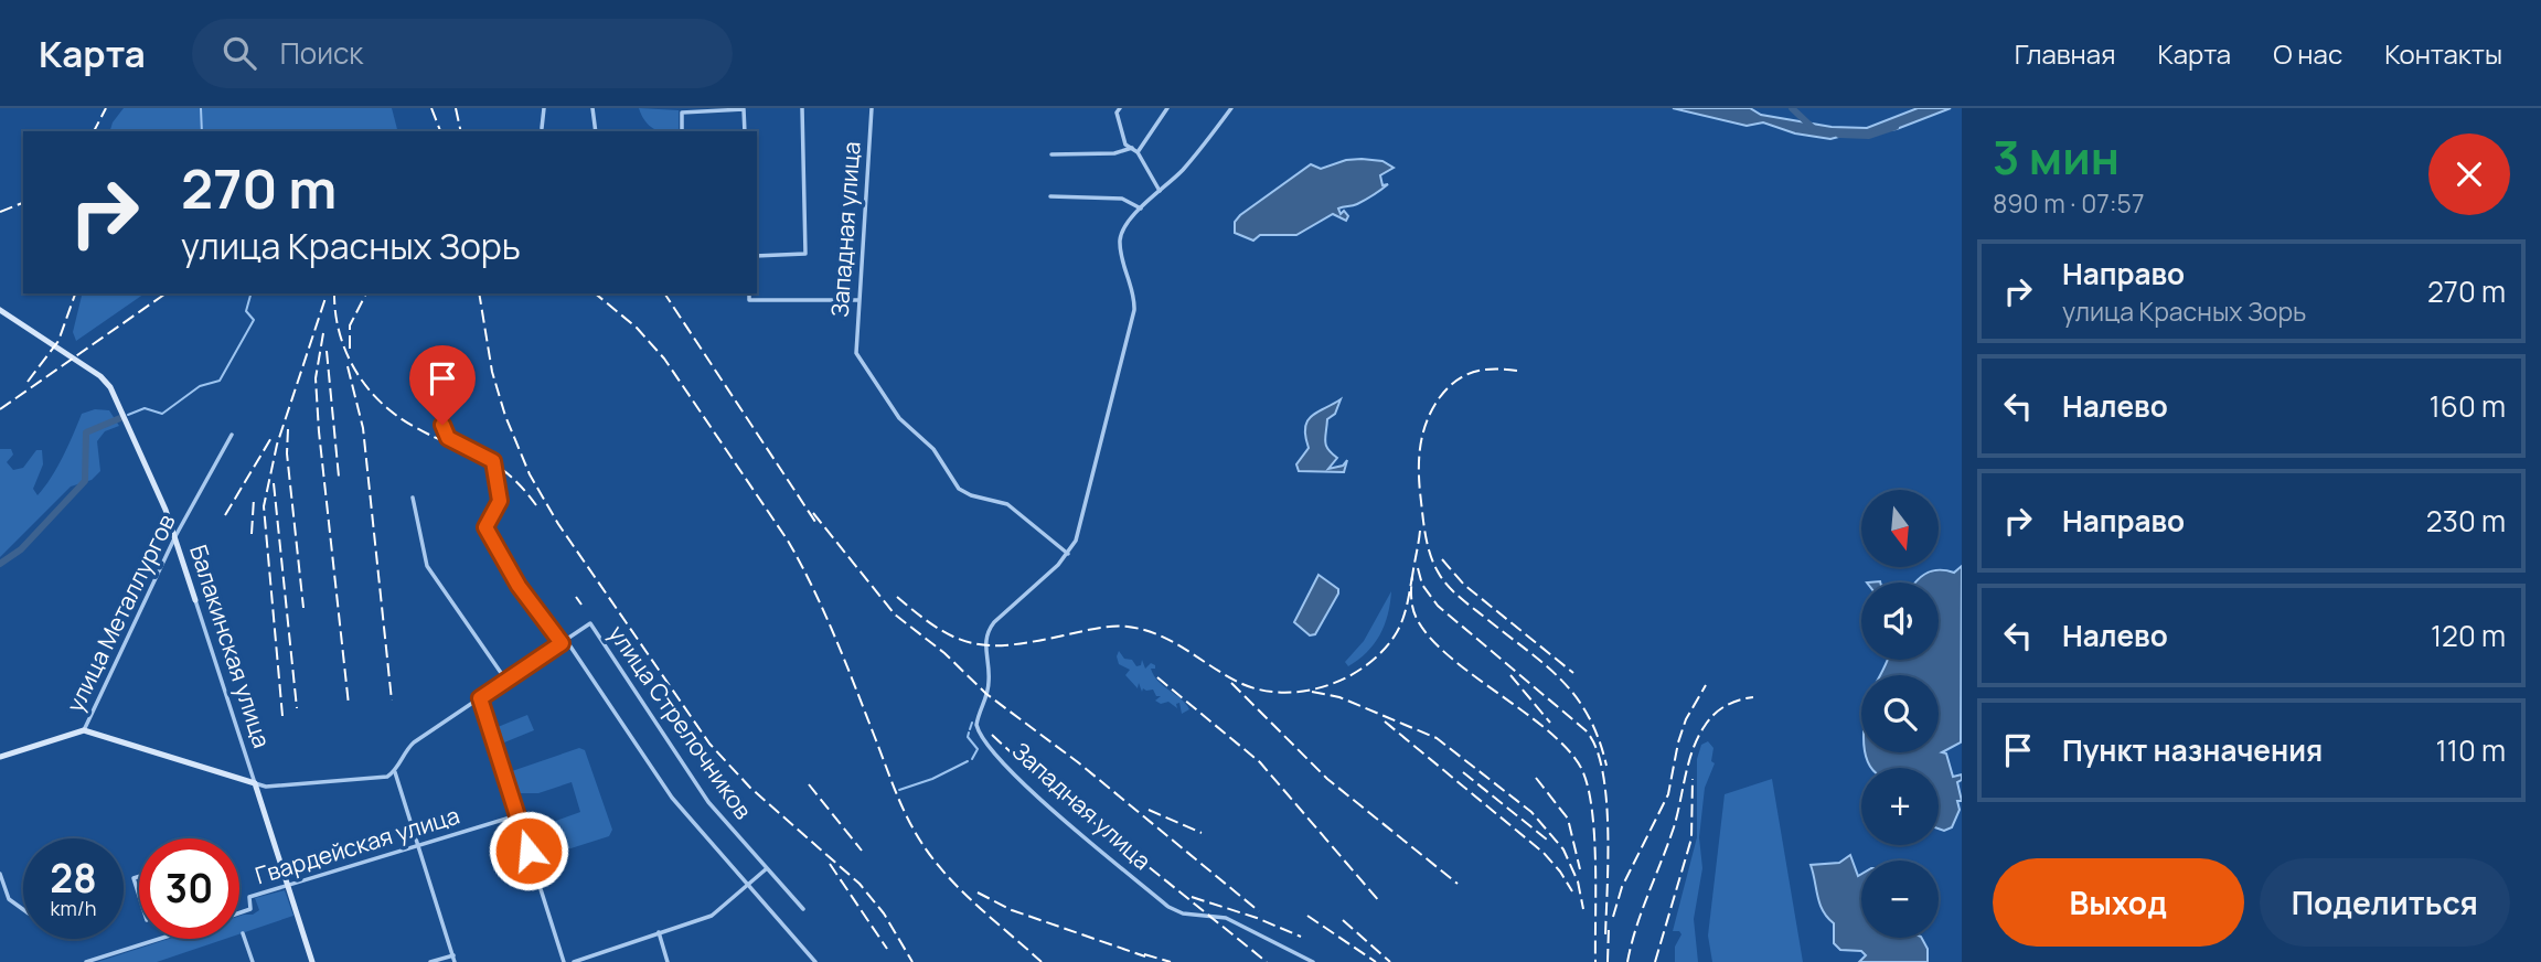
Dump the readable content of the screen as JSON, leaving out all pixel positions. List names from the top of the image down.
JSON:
{
  "streets": {
    "main road": ["улица Металлургов", "Балакинская улица"],
    "street": ["Западная улица", "улица Стрелочников", "Гвардейская улица"]
  },
  "crossings": [
    ["улица Металлургов", "Балакинская улица"],
    ["Балакинская улица", "Гвардейская улица"]
  ],
  "north": "bottom",
  "page": {
    "header": "Карта",
    "search": "Поиск",
    "nav": [
      "Главная",
      "Карта",
      "О нас",
      "Контакты"
    ],
    "heading": ["3 мин", "890 m · 07:57"],
    "turn": ["270 m", "улица Красных Зорь"],
    "list": [
      {
        "name": "Направо",
        "note": "улица Красных Зорь",
        "value": "270 m"
      },
      {
        "name": "Налево",
        "value": "160 m"
      },
      {
        "name": "Направо",
        "value": "230 m"
      },
      {
        "name": "Налево",
        "value": "120 m"
      },
      {
        "name": "Пункт назначения",
        "value": "110 m"
      }
    ],
    "map_buttons": ["+", "−"],
    "speed": "28 km/h",
    "limit": "30",
    "buttons": ["Выход", "Поделиться"]
  }
}
